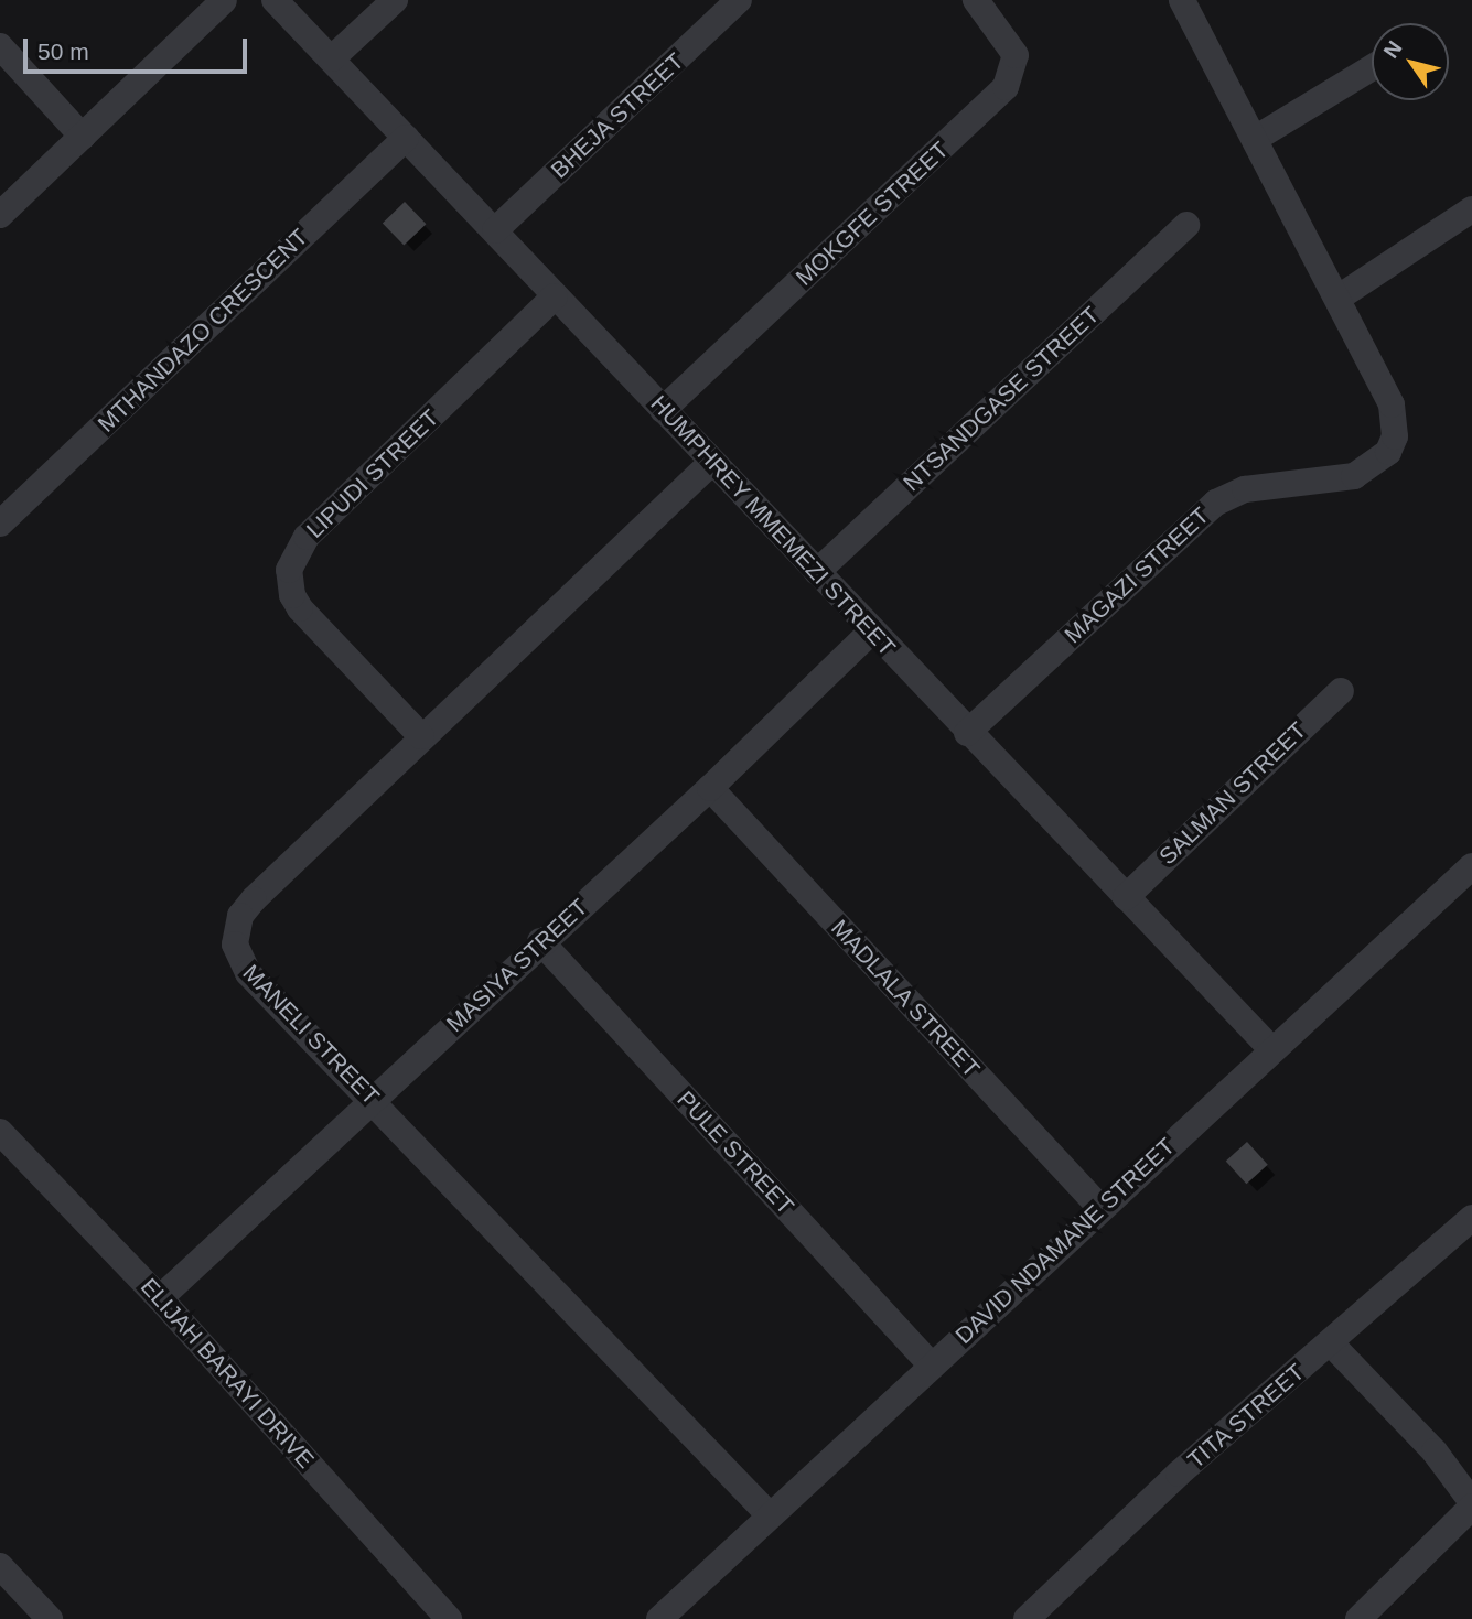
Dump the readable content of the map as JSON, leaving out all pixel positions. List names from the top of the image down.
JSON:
{
  "streets": {
    "street": [
      "BHEJA STREET",
      "MOKGFE STREET",
      "MTHANDAZO CRESCENT",
      "NTSANDGASE STREET",
      "LIPUDI STREET",
      "HUMPHREY MMEMEZI STREET",
      "MAGAZI STREET",
      "SALMAN STREET",
      "MASIYA STREET",
      "MADLALA STREET",
      "MANELI STREET",
      "PULE STREET",
      "DAVID NDAMANE STREET",
      "ELIJAH BARAYI DRIVE",
      "TITA STREET"
    ]
  },
  "crossings": [
    ["BHEJA STREET", "HUMPHREY MMEMEZI STREET"],
    ["MOKGFE STREET", "HUMPHREY MMEMEZI STREET"],
    ["MTHANDAZO CRESCENT", "HUMPHREY MMEMEZI STREET"],
    ["NTSANDGASE STREET", "HUMPHREY MMEMEZI STREET"],
    ["LIPUDI STREET", "HUMPHREY MMEMEZI STREET"],
    ["LIPUDI STREET", "MANELI STREET"],
    ["HUMPHREY MMEMEZI STREET", "MAGAZI STREET"],
    ["HUMPHREY MMEMEZI STREET", "SALMAN STREET"],
    ["HUMPHREY MMEMEZI STREET", "MASIYA STREET"],
    ["HUMPHREY MMEMEZI STREET", "MANELI STREET"],
    ["HUMPHREY MMEMEZI STREET", "DAVID NDAMANE STREET"],
    ["MASIYA STREET", "MADLALA STREET"],
    ["MASIYA STREET", "MANELI STREET"],
    ["MASIYA STREET", "PULE STREET"],
    ["MASIYA STREET", "ELIJAH BARAYI DRIVE"],
    ["MADLALA STREET", "DAVID NDAMANE STREET"],
    ["MANELI STREET", "DAVID NDAMANE STREET"],
    ["PULE STREET", "DAVID NDAMANE STREET"]
  ],
  "scale_bar": "50 m",
  "north": "top left"
}
